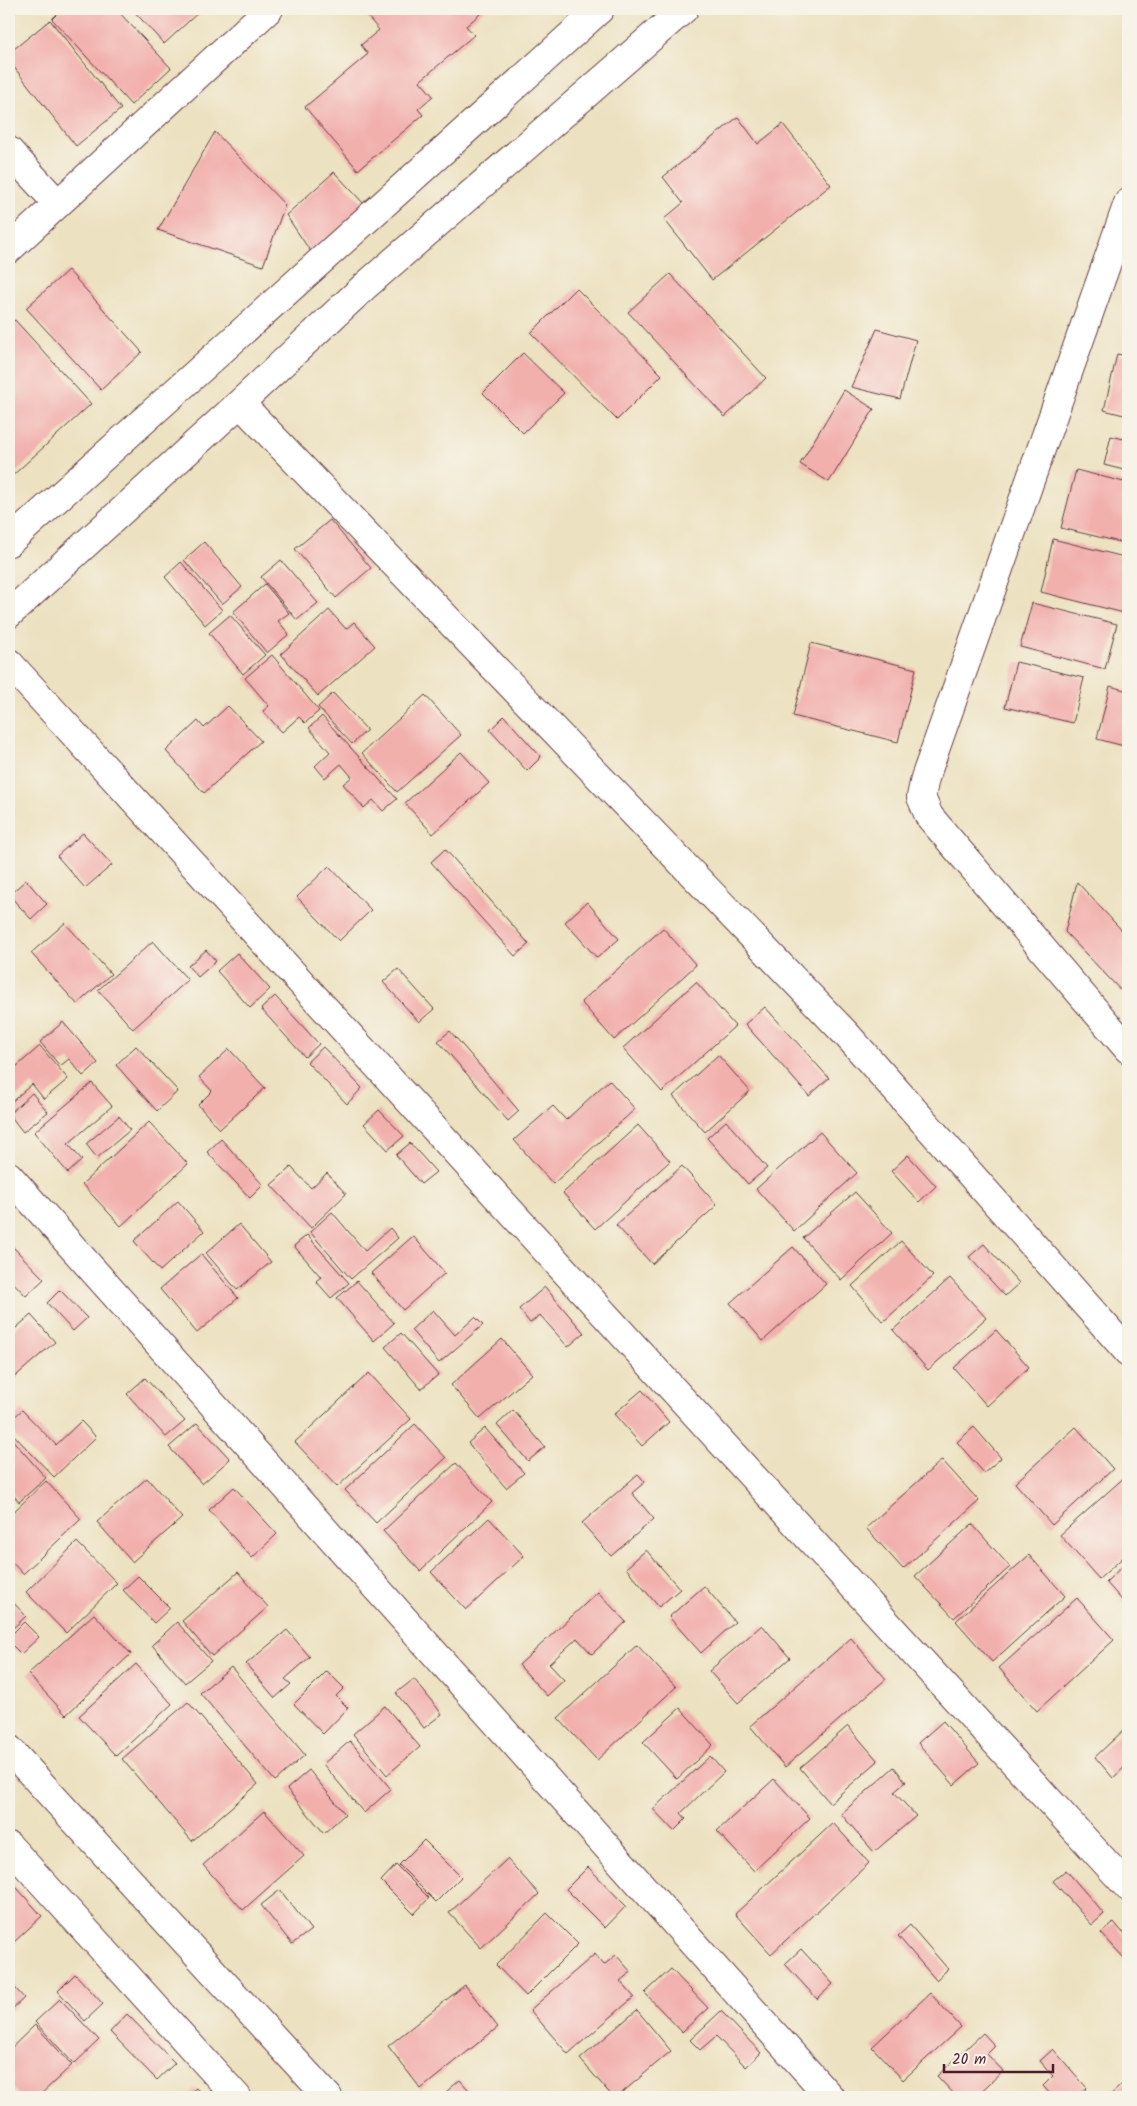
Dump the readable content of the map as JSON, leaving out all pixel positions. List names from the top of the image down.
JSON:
{
  "scale_bar": "20 m"
}
